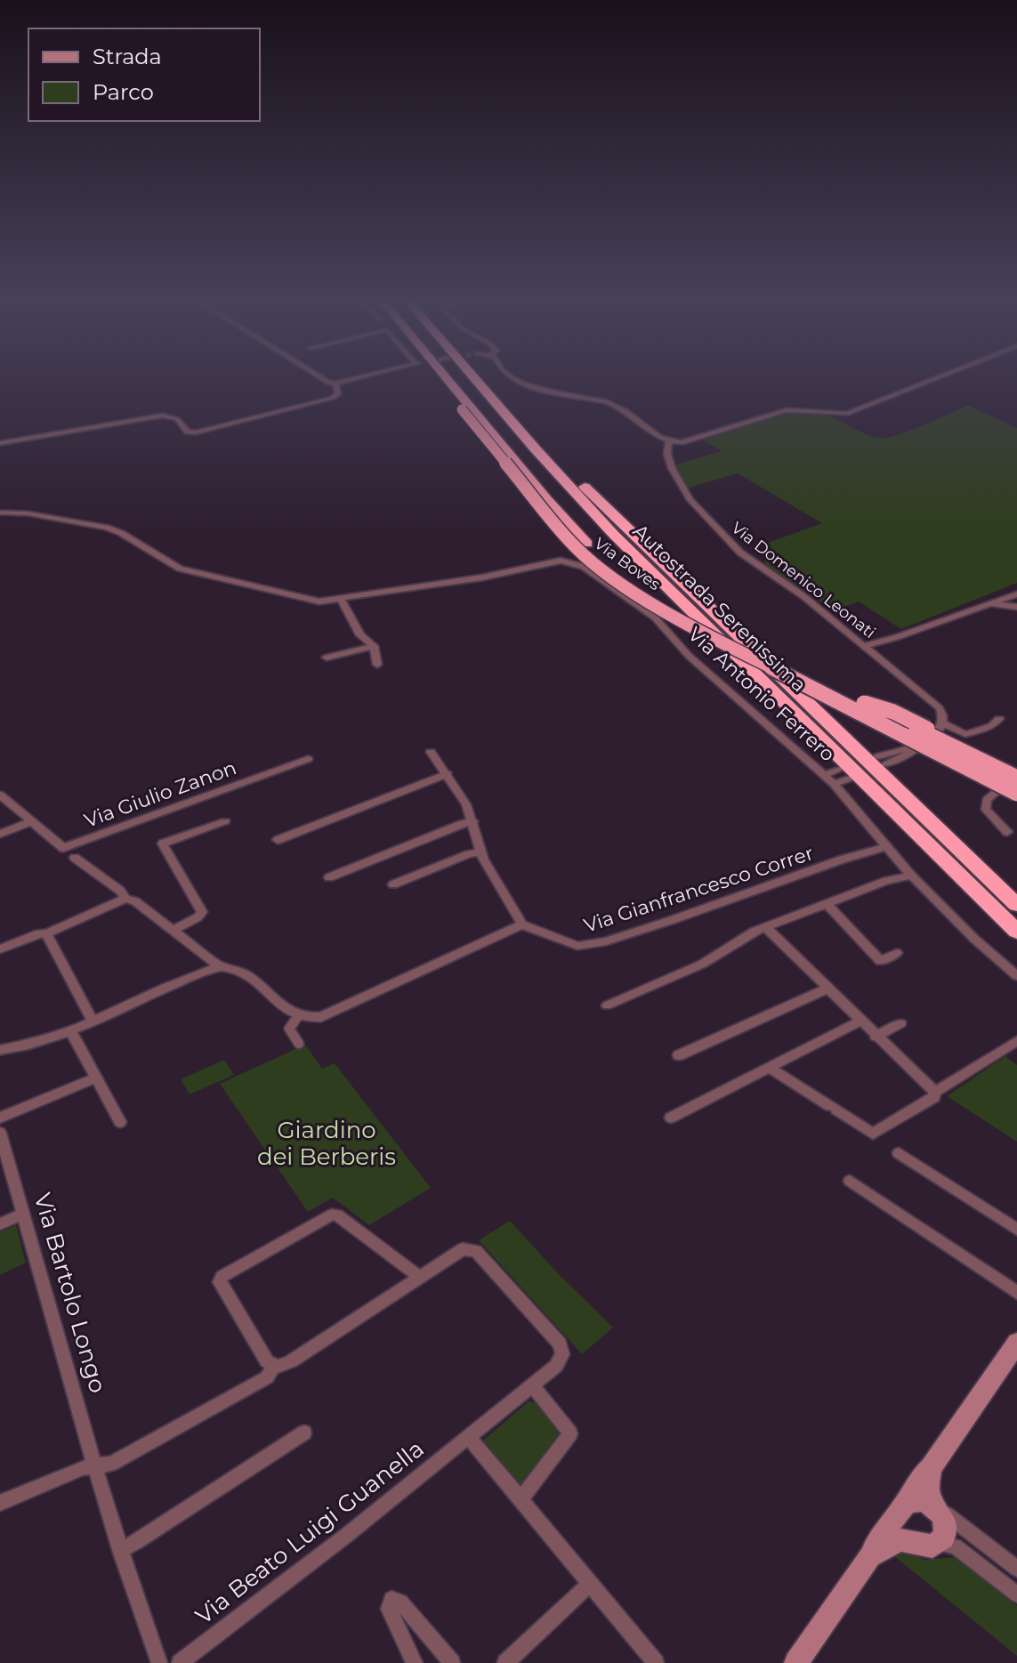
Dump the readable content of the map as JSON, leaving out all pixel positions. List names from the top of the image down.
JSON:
{
  "streets": {
    "highway": ["Via Boves", "Autostrada Serenissima"],
    "street": [
      "Via Domenico Leonati",
      "Via Antonio Ferrero",
      "Via Giulio Zanon",
      "Via Gianfrancesco Correr",
      "Via Bartolo Longo",
      "Via Beato Luigi Guanella"
    ]
  },
  "crossings": [
    ["Via Antonio Ferrero", "Via Gianfrancesco Correr"]
  ],
  "parks": ["Giardino dei Berberis"],
  "legend": ["Strada", "Parco"]
}
